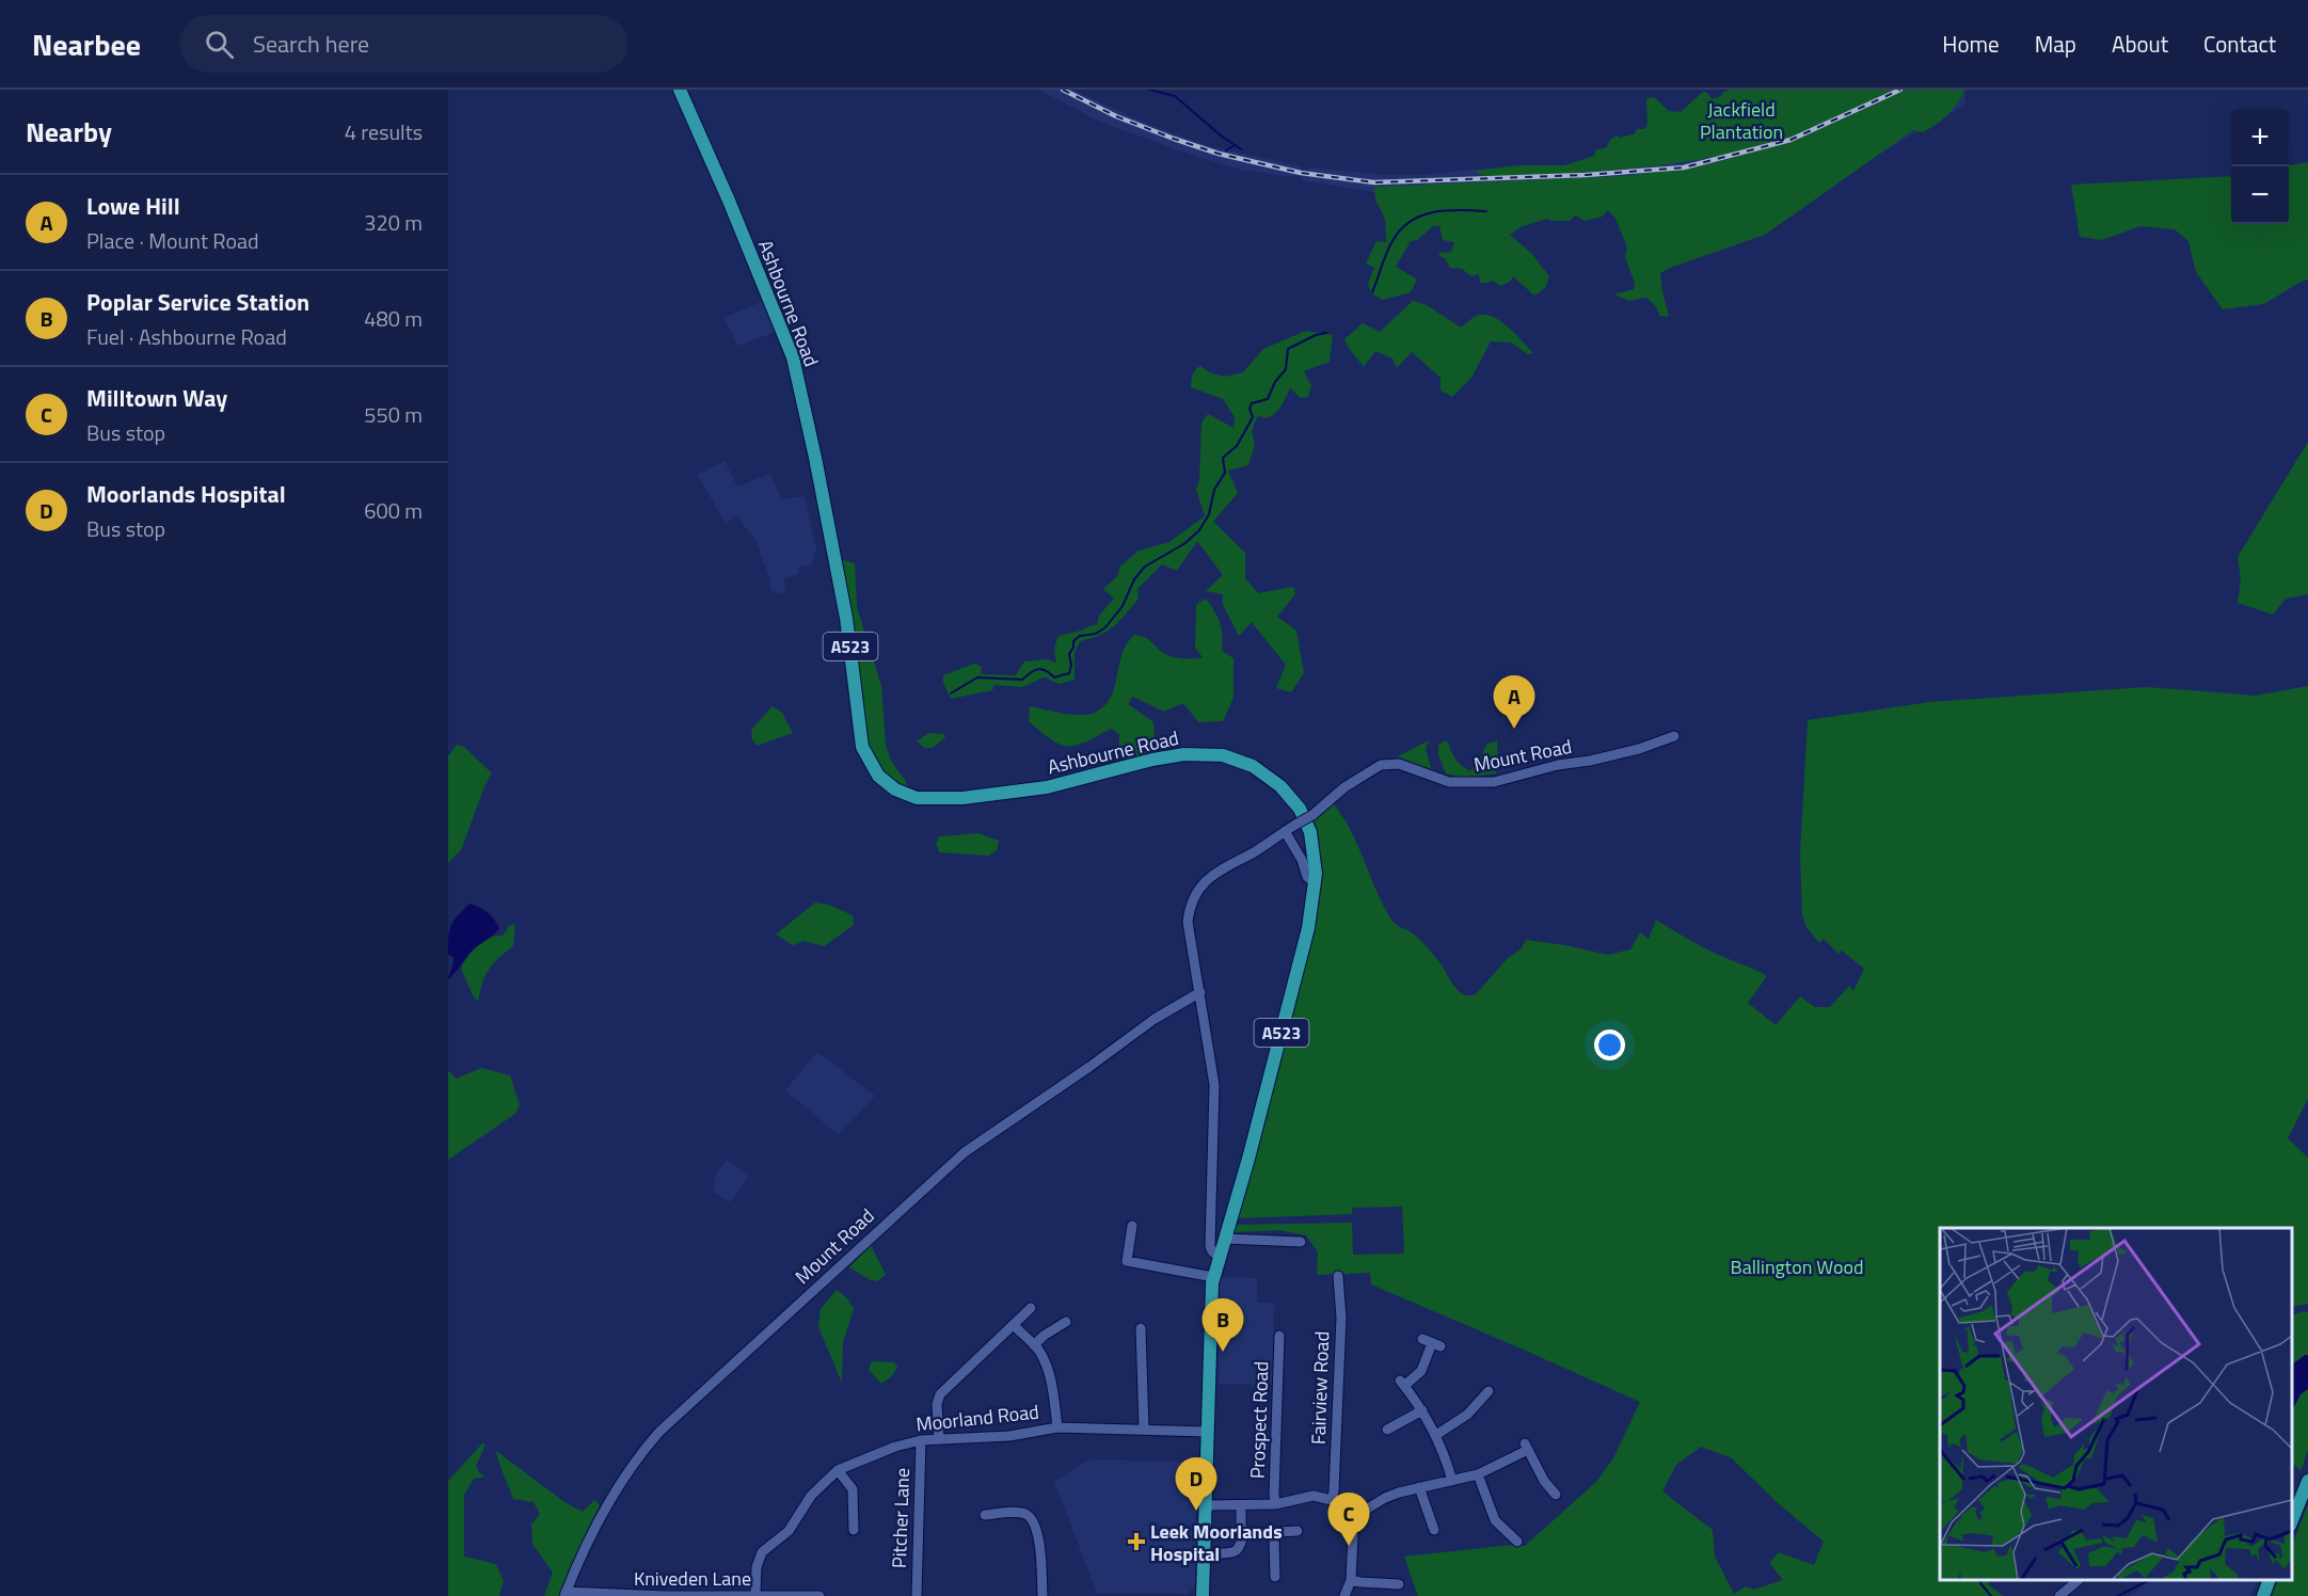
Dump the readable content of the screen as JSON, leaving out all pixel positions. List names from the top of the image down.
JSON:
{
  "streets": {
    "highway": ["Ashbourne Road", "A523"],
    "street": [
      "Mount Road",
      "Fairview Road",
      "Moorland Road",
      "Prospect Road",
      "Pitcher Lane",
      "Kniveden Lane"
    ]
  },
  "crossings": [
    ["Ashbourne Road", "Mount Road"],
    ["Ashbourne Road", "Moorland Road"],
    ["Mount Road", "Kniveden Lane"],
    ["Moorland Road", "Pitcher Lane"],
    ["Moorland Road", "Kniveden Lane"]
  ],
  "parks": ["Jackfield Plantation", "Ballington Wood"],
  "places": {
    "health": ["Leek Moorlands Hospital"]
  },
  "page": {
    "header": "Nearbee",
    "search": "Search here",
    "nav": [
      "Home",
      "Map",
      "About",
      "Contact"
    ],
    "heading": ["Nearby", "4 results"],
    "map_buttons": ["+", "−"],
    "list": [
      {
        "mark": "A",
        "name": "Lowe Hill",
        "note": "Place · Mount Road",
        "value": "320 m"
      },
      {
        "mark": "B",
        "name": "Poplar Service Station",
        "note": "Fuel · Ashbourne Road",
        "value": "480 m"
      },
      {
        "mark": "C",
        "name": "Milltown Way",
        "note": "Bus stop",
        "value": "550 m"
      },
      {
        "mark": "D",
        "name": "Moorlands Hospital",
        "note": "Bus stop",
        "value": "600 m"
      }
    ],
    "pins": [
      "A",
      "B",
      "D",
      "C"
    ]
  }
}
